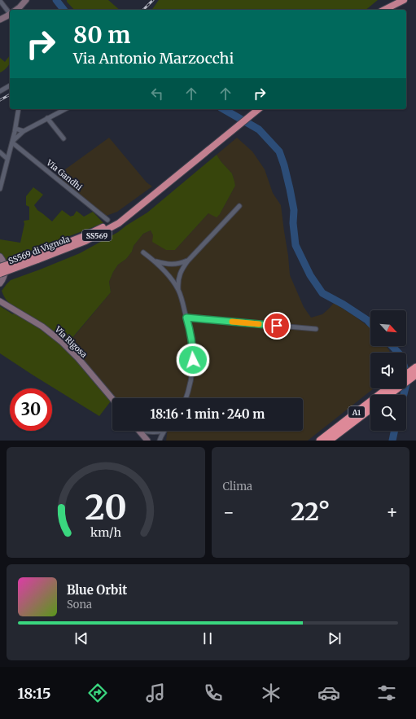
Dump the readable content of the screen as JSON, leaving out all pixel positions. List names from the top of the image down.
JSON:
{
  "streets": {
    "highway": ["SS569", "SS569 di Vignola", "A1"],
    "main road": ["Via Rigosa"],
    "street": ["Via Gandhi"]
  },
  "north": "bottom right",
  "page": {
    "turn": ["80 m", "Via Antonio Marzocchi"],
    "limit": "30",
    "trip": "18:16 · 1 min · 240 m",
    "tile": "Clima",
    "heat": ["−", "22°", "+"],
    "song": ["Blue Orbit", "Sona"],
    "tabs": "18:15",
    "gauge": ["20", "km/h"]
  }
}
